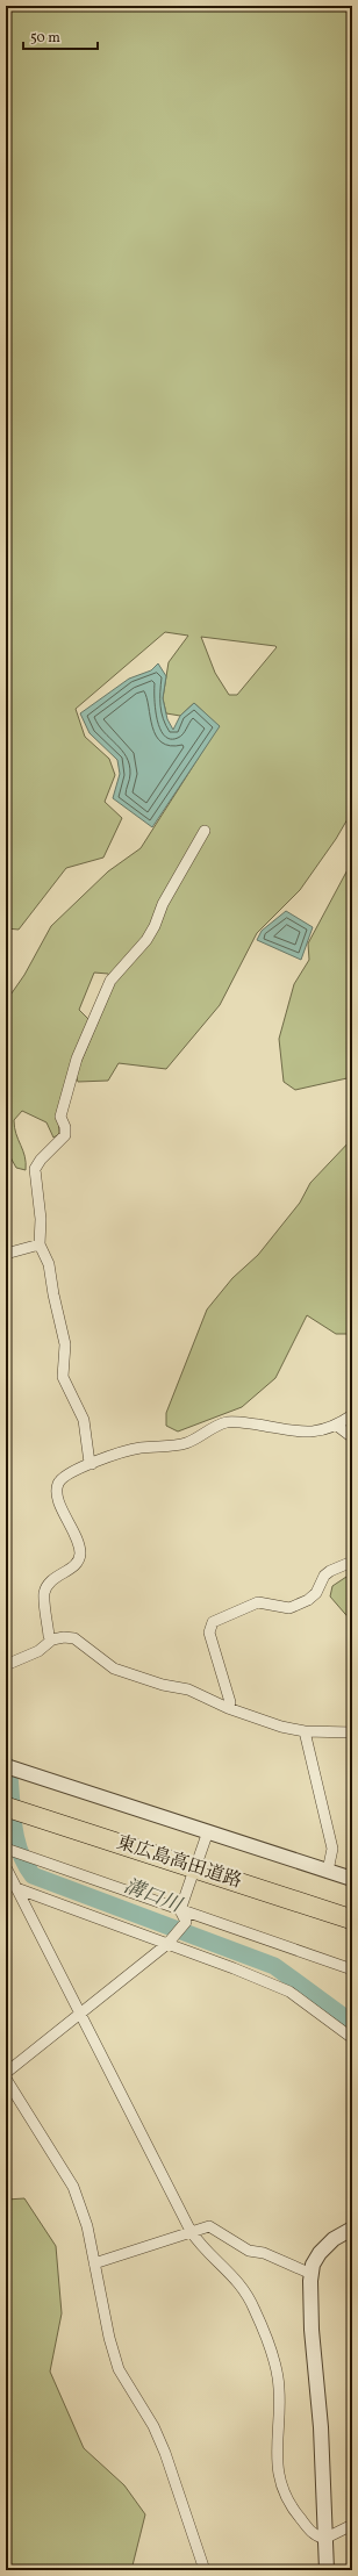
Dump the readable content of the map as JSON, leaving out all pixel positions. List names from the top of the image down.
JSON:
{
  "streets": {
    "highway": ["東広島高田道路"]
  },
  "water": ["溝口川"],
  "scale_bar": "50 m"
}
